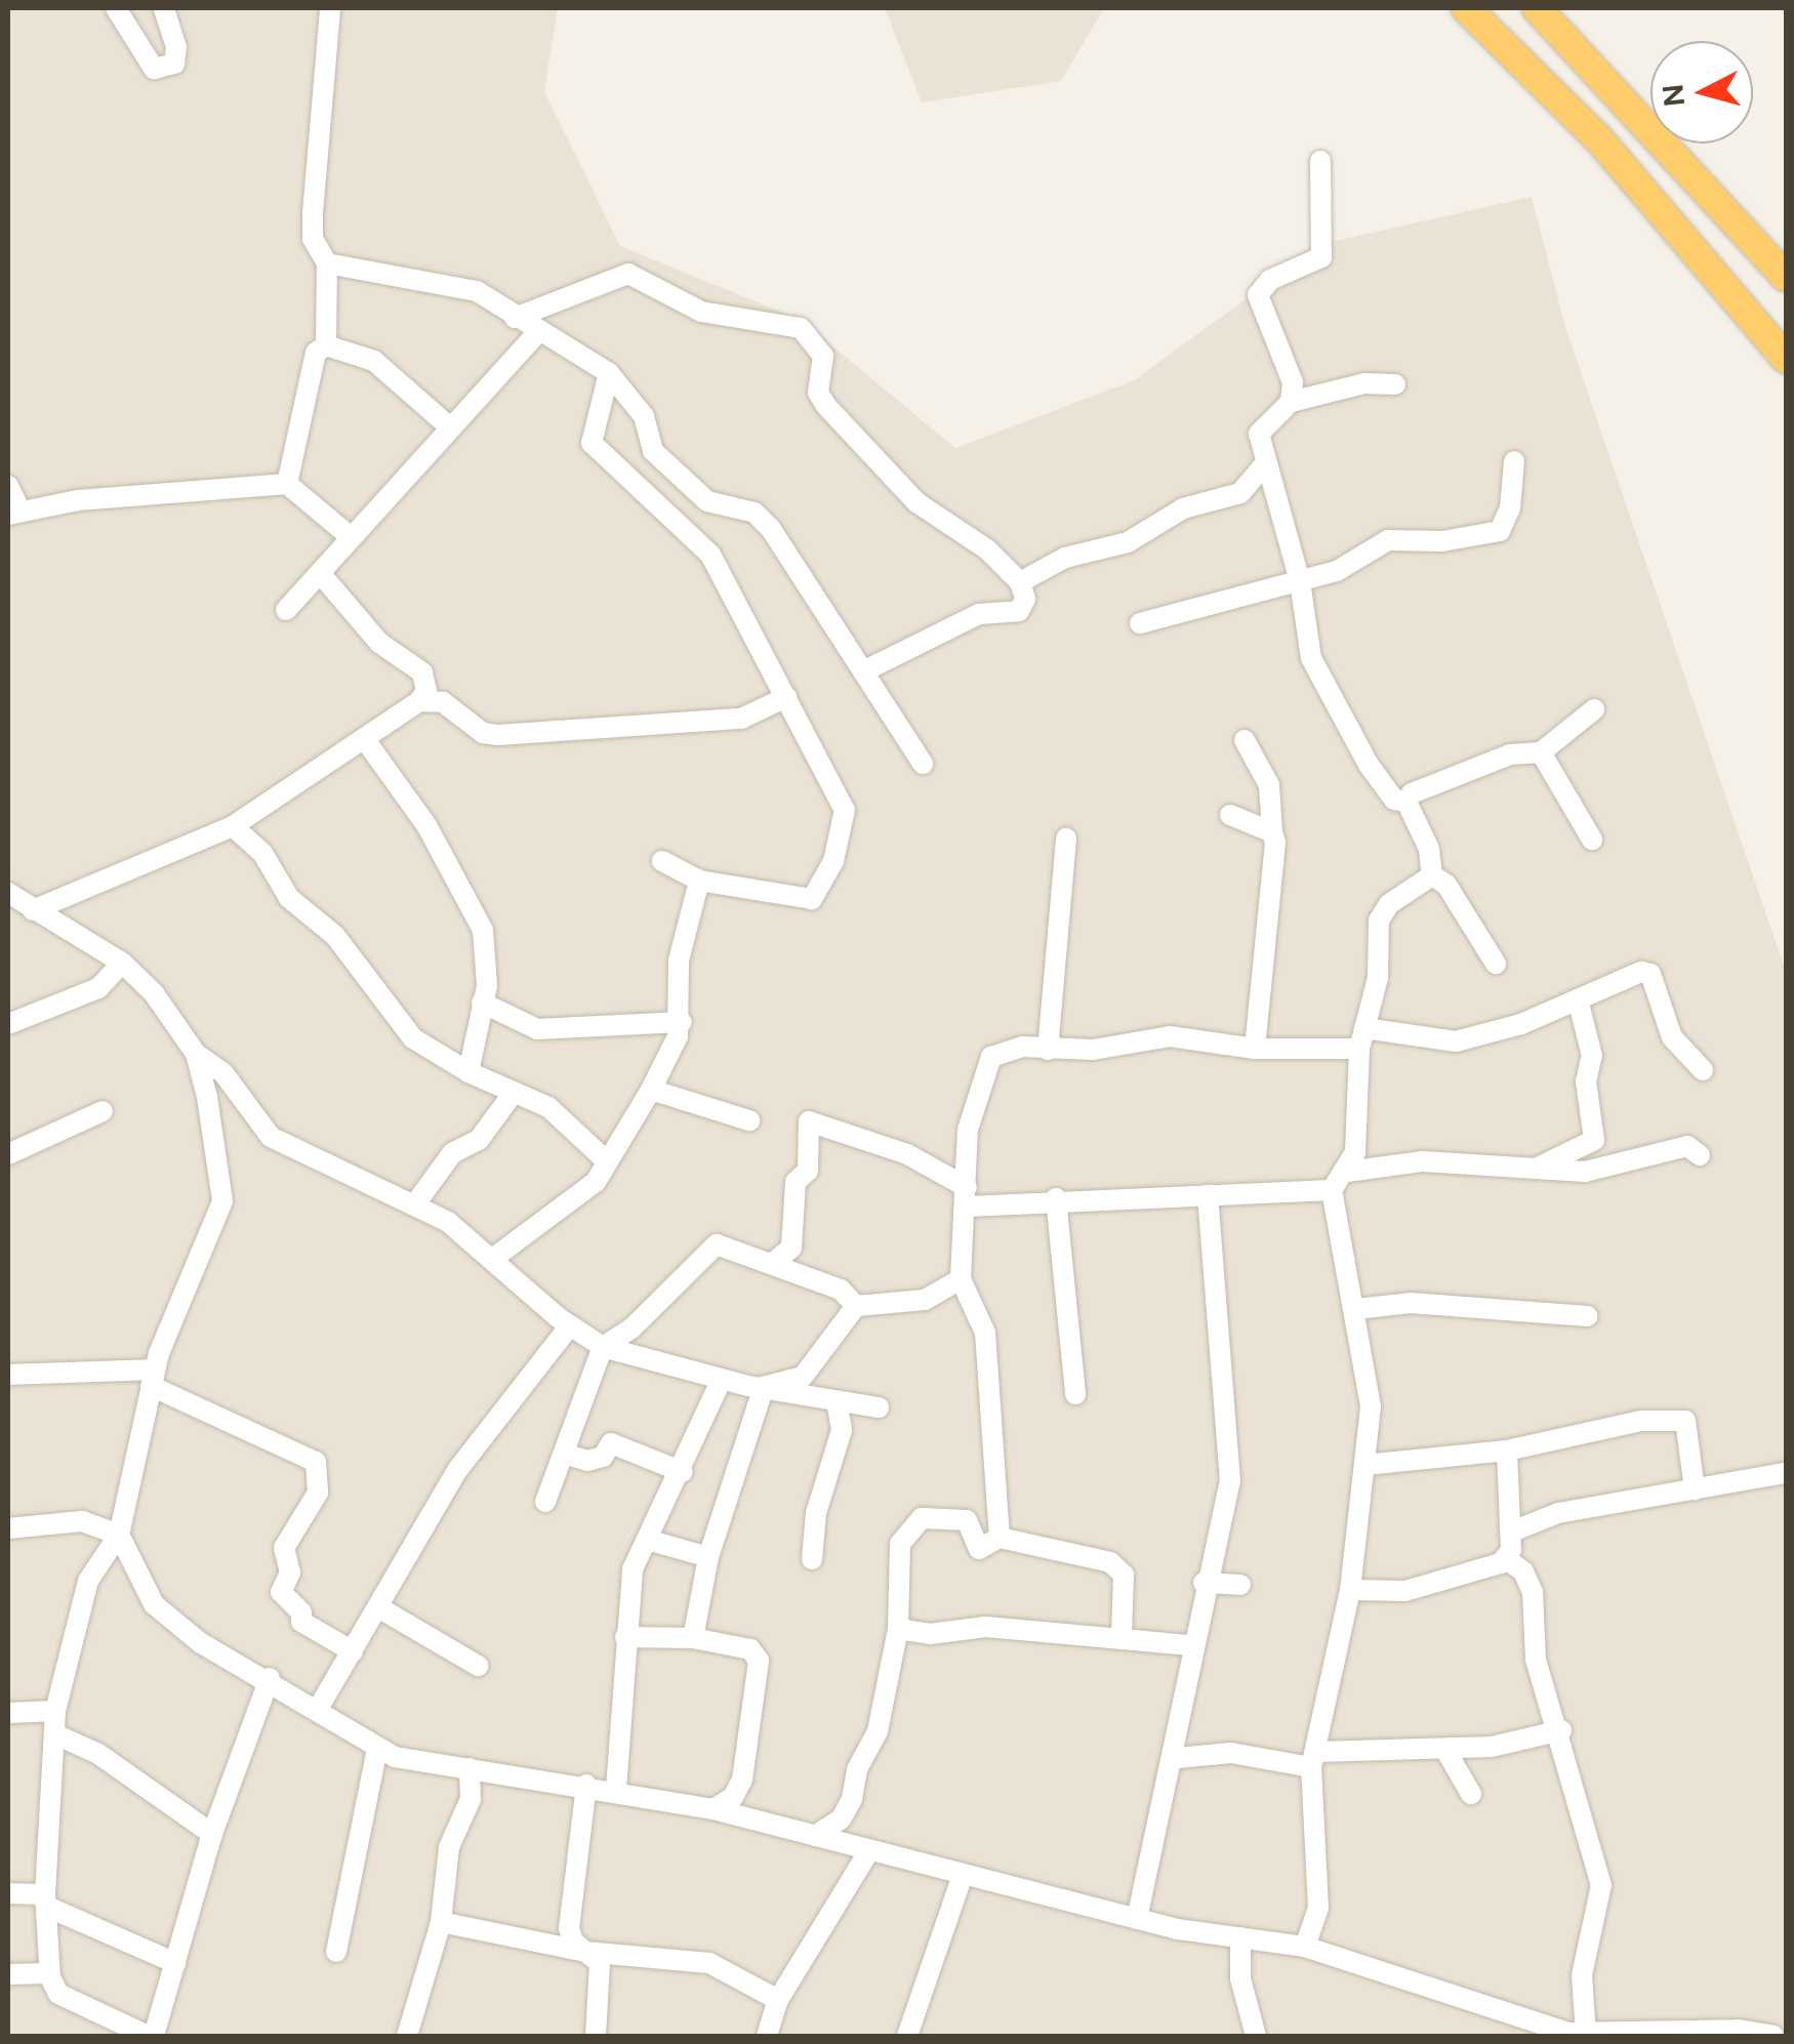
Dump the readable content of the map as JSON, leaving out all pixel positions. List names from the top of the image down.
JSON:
{
  "north": "left"
}
